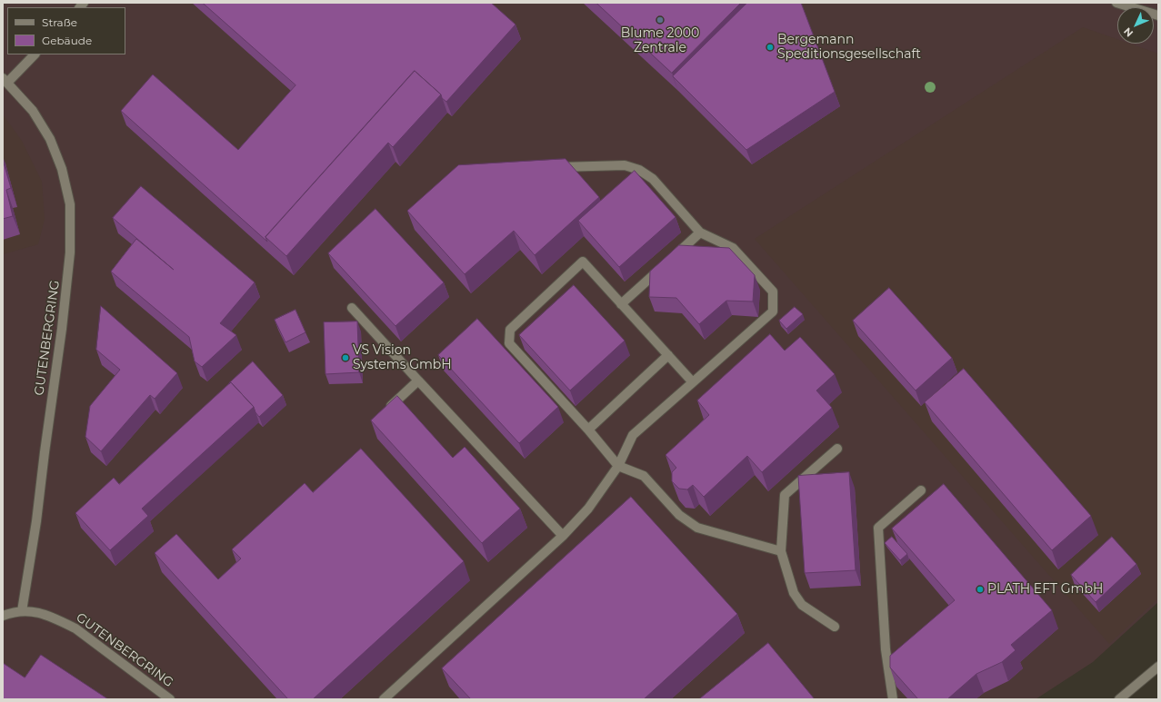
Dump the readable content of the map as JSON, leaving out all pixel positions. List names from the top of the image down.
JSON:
{
  "streets": {
    "street": ["GUTENBERGRING"]
  },
  "places": [
    "Blume 2000 Zentrale",
    "Bergemann Speditionsgesellschaft",
    "VS Vision Systems GmbH",
    "PLATH EFT GmbH"
  ],
  "legend": ["Straße", "Gebäude"],
  "north": "bottom left"
}
